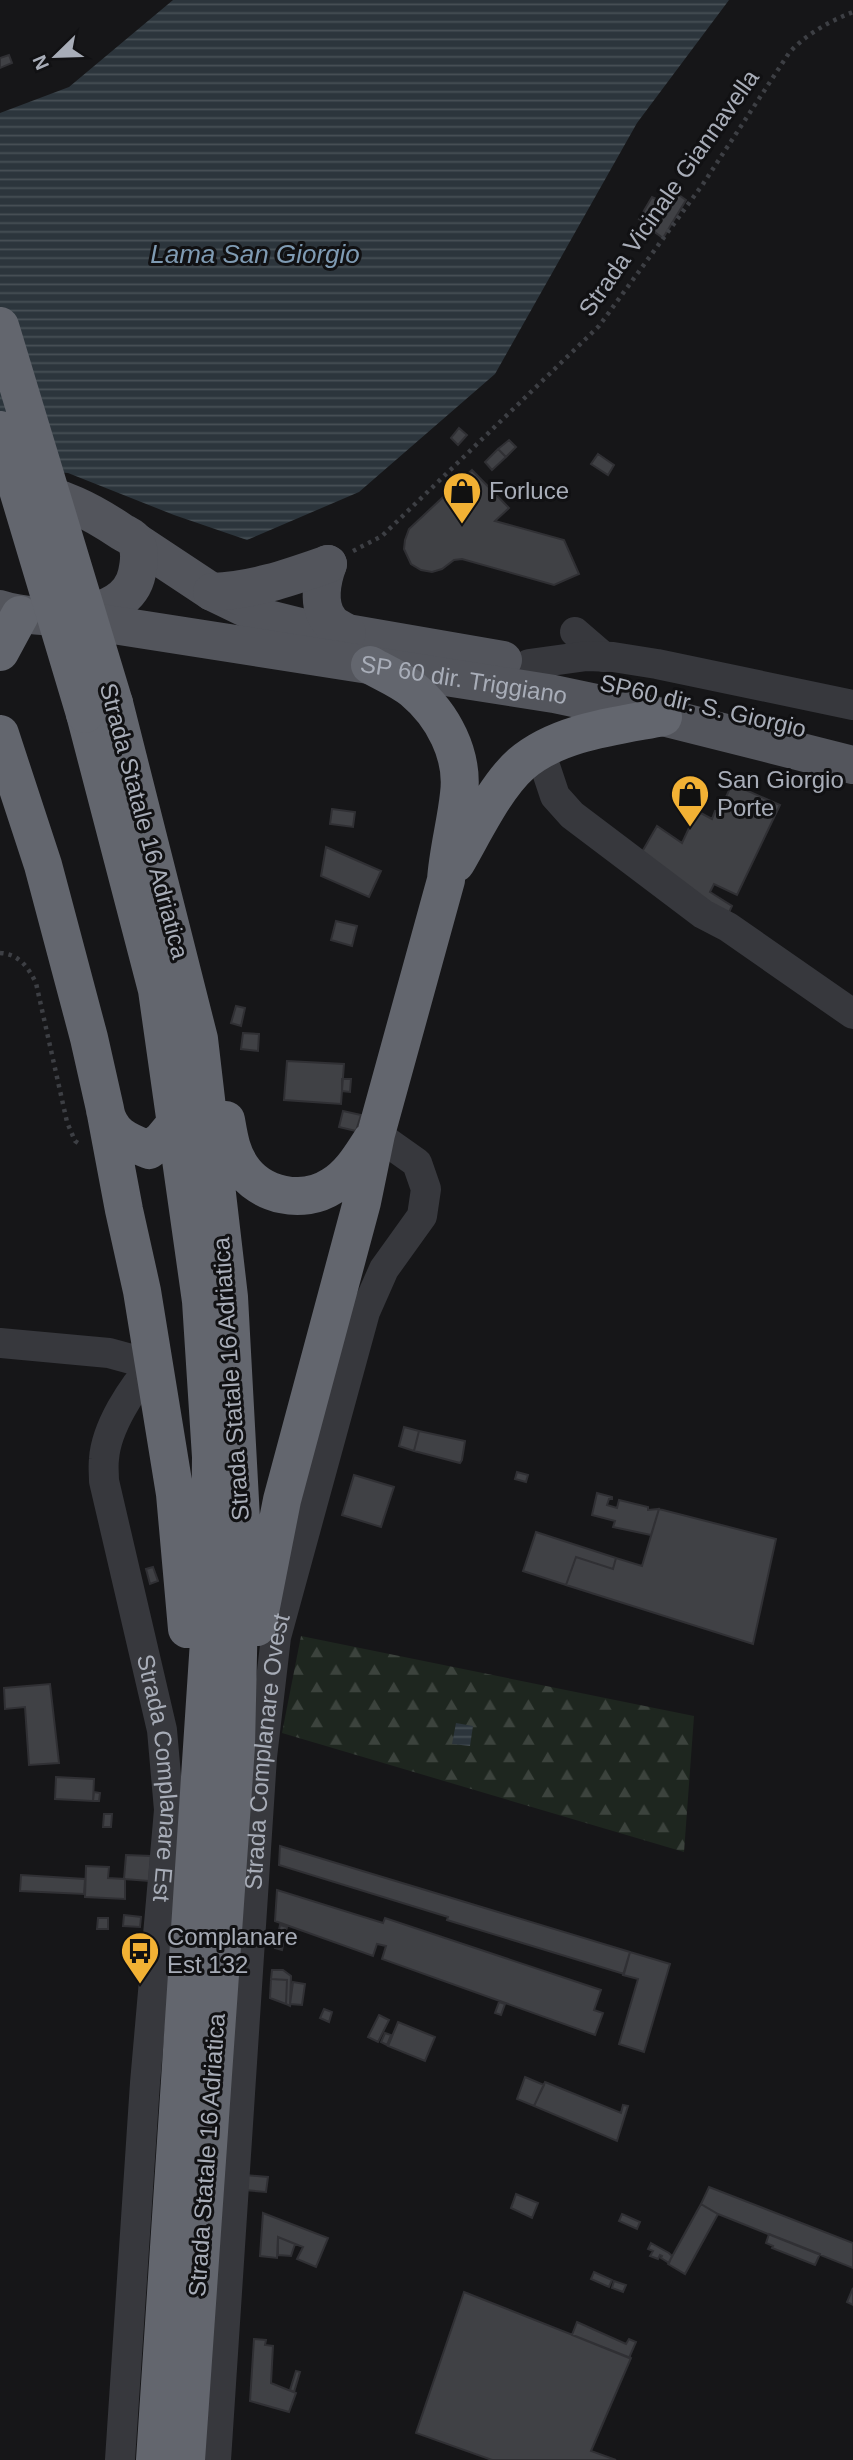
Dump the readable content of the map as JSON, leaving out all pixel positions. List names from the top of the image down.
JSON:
{
  "streets": {
    "highway": ["Strada Statale 16 Adriatica"],
    "main road": ["SP 60 dir. Triggiano", "SP60 dir. S. Giorgio"],
    "street": ["Strada Complanare Ovest", "Strada Complanare Est"],
    "path": ["Strada Vicinale Giannavella"]
  },
  "water": ["Lama San Giorgio"],
  "places": {
    "shop": ["Forluce", "San Giorgio Porte"],
    "bus stop": ["Complanare Est 132"]
  },
  "north": "bottom left"
}
